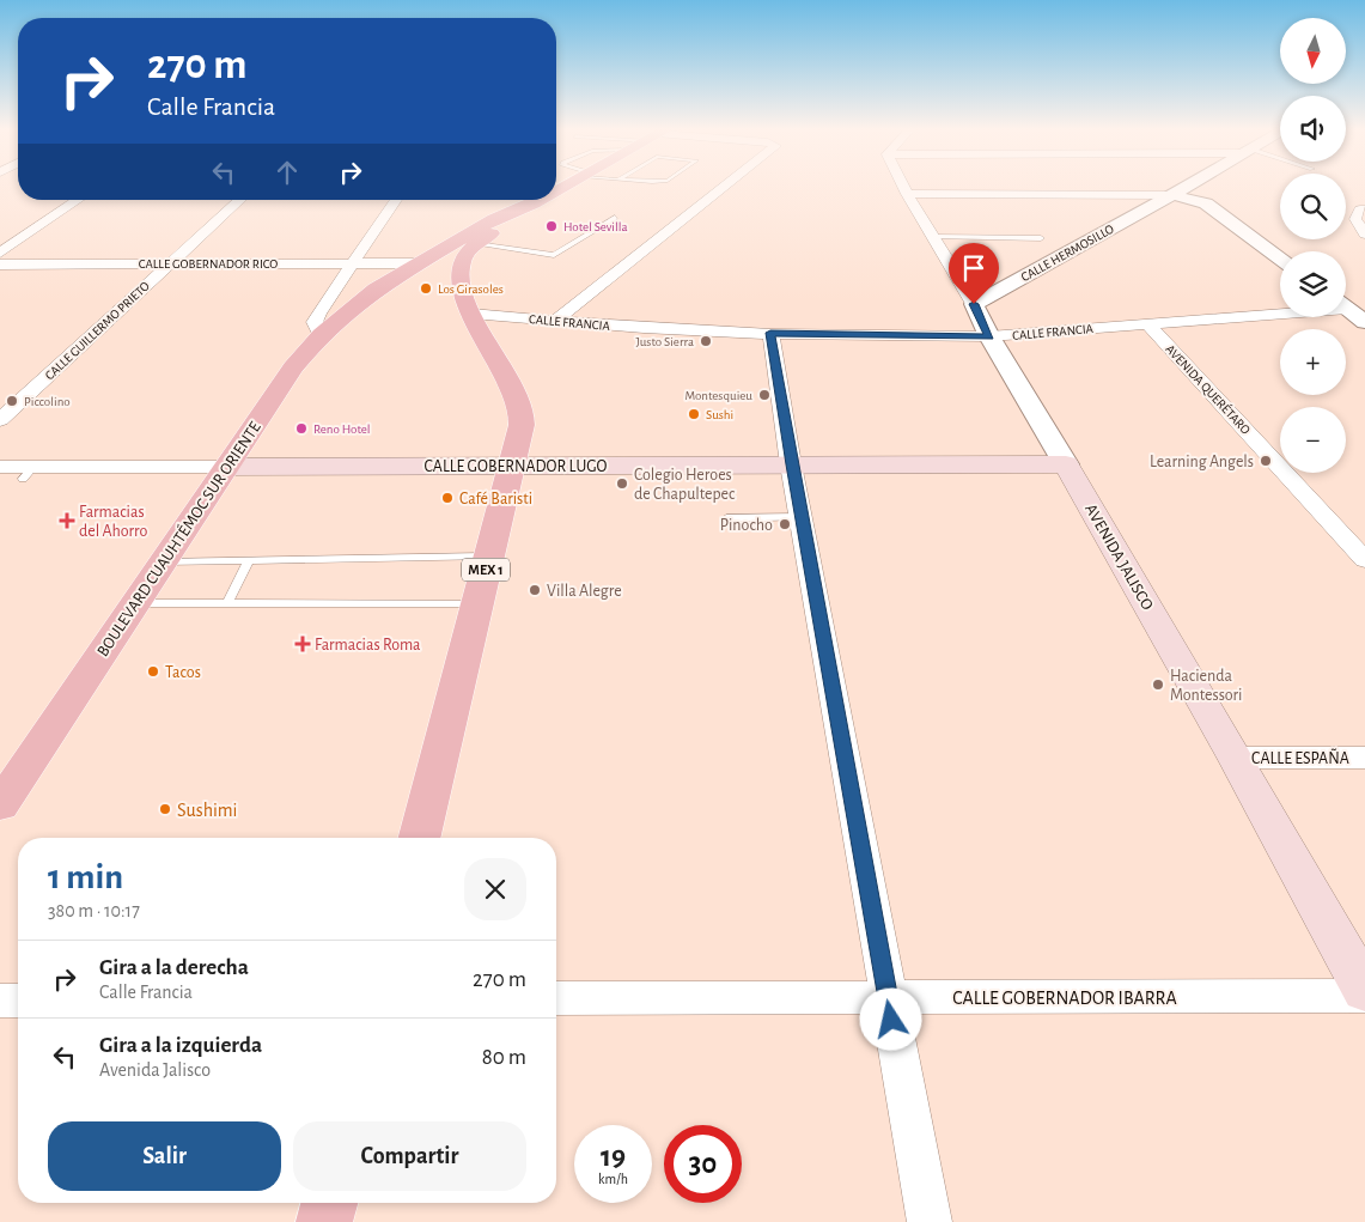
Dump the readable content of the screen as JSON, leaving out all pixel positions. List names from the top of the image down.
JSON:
{
  "streets": {
    "main road": [
      "CALLE GOBERNADOR LUGO",
      "BOULEVARD CUAUHTÉMOC SUR ORIENTE",
      "AVENIDA JALISCO",
      "MEX 1"
    ],
    "street": [
      "CALLE HERMOSILLO",
      "CALLE GOBERNADOR RICO",
      "CALLE FRANCIA",
      "CALLE GUILLERMO PRIETO",
      "AVENIDA QUERÉTARO",
      "CALLE ESPAÑA",
      "CALLE GOBERNADOR IBARRA"
    ]
  },
  "crossings": [
    ["CALLE HERMOSILLO", "AVENIDA JALISCO"],
    ["CALLE GOBERNADOR RICO", "CALLE GUILLERMO PRIETO"],
    ["CALLE GOBERNADOR RICO", "BOULEVARD CUAUHTÉMOC SUR ORIENTE"],
    ["CALLE FRANCIA", "AVENIDA QUERÉTARO"],
    ["CALLE FRANCIA", "AVENIDA JALISCO"],
    ["CALLE FRANCIA", "MEX 1"],
    ["CALLE GOBERNADOR LUGO", "BOULEVARD CUAUHTÉMOC SUR ORIENTE"],
    ["CALLE GOBERNADOR LUGO", "AVENIDA JALISCO"],
    ["CALLE GOBERNADOR LUGO", "MEX 1"],
    ["AVENIDA JALISCO", "CALLE ESPAÑA"]
  ],
  "places": {
    "other": [
      "Hotel Sevilla",
      "Los Girasoles",
      "Justo Sierra",
      "Montesquieu",
      "Piccolino",
      "Sushi",
      "Reno Hotel",
      "Learning Angels",
      "Colegio Heroes de Chapultepec",
      "Café Baristi",
      "Pinocho",
      "Villa Alegre",
      "Tacos",
      "Hacienda Montessori",
      "Sushimi"
    ],
    "health": ["Farmacias del Ahorro", "Farmacias Roma"]
  },
  "north": "bottom",
  "page": {
    "map_buttons": ["+", "−"],
    "turn": ["270 m", "Calle Francia"],
    "heading": ["1 min", "380 m · 10:17"],
    "list": [
      {
        "name": "Gira a la derecha",
        "note": "Calle Francia",
        "value": "270 m"
      },
      {
        "name": "Gira a la izquierda",
        "note": "Avenida Jalisco",
        "value": "80 m"
      }
    ],
    "buttons": ["Salir", "Compartir"],
    "speed": "19 km/h",
    "limit": "30"
  }
}
